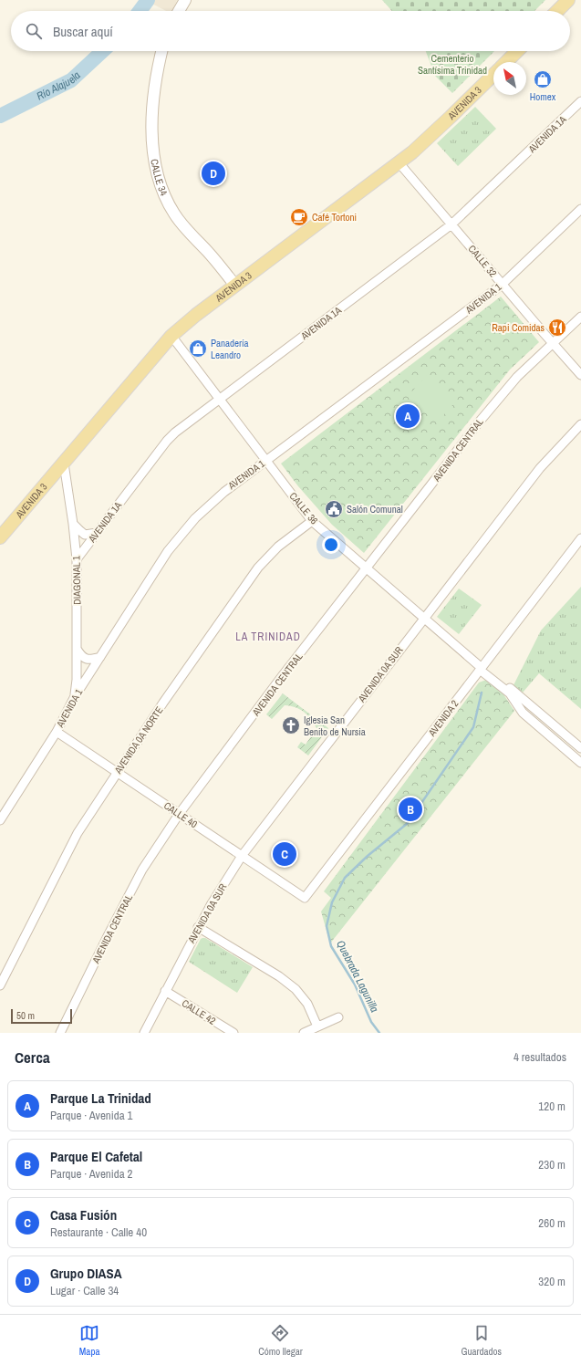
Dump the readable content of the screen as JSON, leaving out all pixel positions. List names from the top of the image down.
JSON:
{
  "streets": {
    "main road": ["AVENIDA 3"],
    "street": [
      "AVENIDA 1A",
      "CALLE 34",
      "CALLE 32",
      "AVENIDA 1",
      "AVENIDA CENTRAL",
      "CALLE 36",
      "DIAGONAL 1",
      "AVENIDA 0A SUR",
      "AVENIDA 2",
      "AVENIDA 0A NORTE",
      "CALLE 40",
      "CALLE 42"
    ]
  },
  "crossings": [
    ["AVENIDA 3", "CALLE 34"],
    ["AVENIDA 3", "CALLE 32"],
    ["AVENIDA 3", "CALLE 36"],
    ["AVENIDA 3", "DIAGONAL 1"],
    ["AVENIDA 1A", "CALLE 32"],
    ["AVENIDA 1A", "CALLE 36"],
    ["AVENIDA 1A", "DIAGONAL 1"],
    ["CALLE 32", "AVENIDA 1"],
    ["CALLE 32", "AVENIDA CENTRAL"],
    ["AVENIDA 1", "CALLE 36"],
    ["AVENIDA 1", "DIAGONAL 1"],
    ["AVENIDA 1", "CALLE 40"],
    ["AVENIDA CENTRAL", "CALLE 36"],
    ["AVENIDA CENTRAL", "CALLE 40"],
    ["CALLE 36", "AVENIDA 0A SUR"],
    ["CALLE 36", "AVENIDA 2"],
    ["CALLE 36", "AVENIDA 0A NORTE"],
    ["AVENIDA 0A SUR", "CALLE 40"],
    ["AVENIDA 0A SUR", "CALLE 42"],
    ["AVENIDA 2", "CALLE 40"],
    ["AVENIDA 0A NORTE", "CALLE 40"]
  ],
  "districts": ["LA TRINIDAD"],
  "water": ["Río Alajuela", "Quebrada Lagunilla"],
  "parks": ["Cementerio Santísima Trinidad"],
  "places": {
    "shop": ["Homex", "Panadería Leandro"],
    "cafe": ["Café Tortoni"],
    "restaurant": ["Rapi Comidas"],
    "public building": ["Salón Comunal"],
    "church": ["Iglesia San Benito de Nursia"]
  },
  "scale_bar": "50 m",
  "north": "top left",
  "page": {
    "search": "Buscar aquí",
    "pins": [
      "D",
      "A",
      "B",
      "C"
    ],
    "scale": "50 m",
    "heading": ["Cerca", "4 resultados"],
    "list": [
      {
        "mark": "A",
        "name": "Parque La Trinidad",
        "note": "Parque · Avenida 1",
        "value": "120 m"
      },
      {
        "mark": "B",
        "name": "Parque El Cafetal",
        "note": "Parque · Avenida 2",
        "value": "230 m"
      },
      {
        "mark": "C",
        "name": "Casa Fusión",
        "note": "Restaurante · Calle 40",
        "value": "260 m"
      },
      {
        "mark": "D",
        "name": "Grupo DIASA",
        "note": "Lugar · Calle 34",
        "value": "320 m"
      }
    ],
    "nav": ["Mapa", "Cómo llegar", "Guardados"]
  }
}
